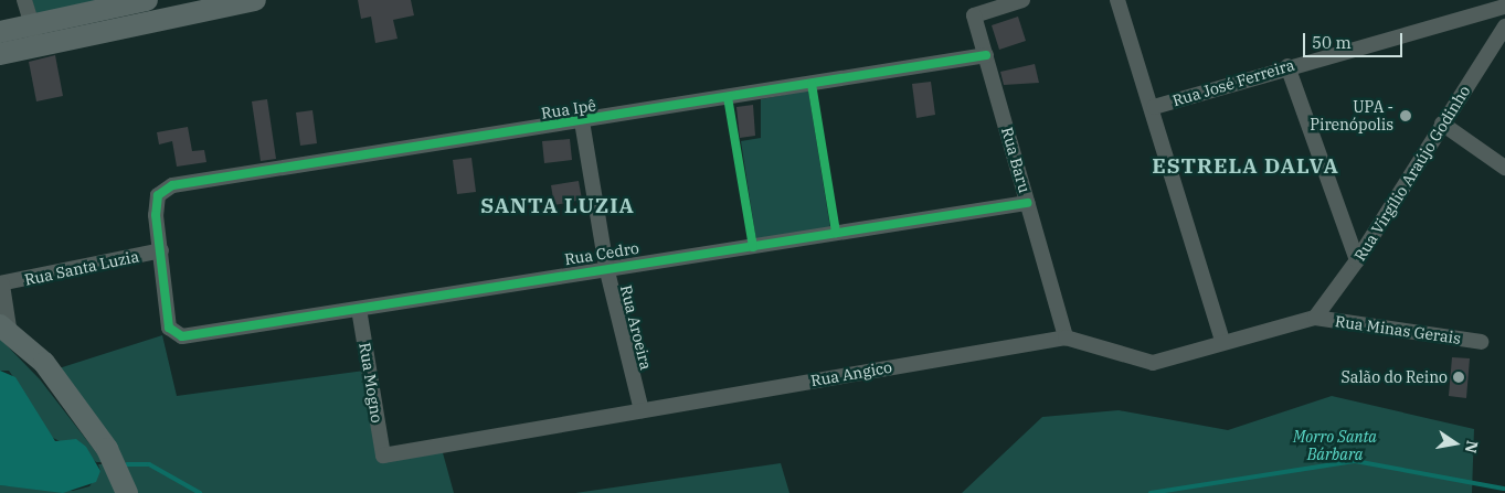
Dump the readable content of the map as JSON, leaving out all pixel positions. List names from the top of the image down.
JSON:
{
  "streets": {
    "street": [
      "Rua José Ferreira",
      "Rua Ipê",
      "Rua Baru",
      "Rua Virgílio Araújo Godinho",
      "Rua Cedro",
      "Rua Santa Luzia",
      "Rua Aroeira",
      "Rua Minas Gerais",
      "Rua Angico",
      "Rua Mogno"
    ]
  },
  "crossings": [
    ["Rua Ipê", "Rua Baru"],
    ["Rua Ipê", "Rua Cedro"],
    ["Rua Ipê", "Rua Santa Luzia"],
    ["Rua Ipê", "Rua Aroeira"],
    ["Rua Baru", "Rua Cedro"],
    ["Rua Baru", "Rua Angico"],
    ["Rua Virgílio Araújo Godinho", "Rua Minas Gerais"],
    ["Rua Virgílio Araújo Godinho", "Rua Angico"],
    ["Rua Cedro", "Rua Santa Luzia"],
    ["Rua Cedro", "Rua Aroeira"],
    ["Rua Cedro", "Rua Mogno"],
    ["Rua Aroeira", "Rua Angico"],
    ["Rua Minas Gerais", "Rua Angico"],
    ["Rua Angico", "Rua Mogno"]
  ],
  "districts": ["ESTRELA DALVA", "SANTA LUZIA"],
  "parks": ["Morro Santa Bárbara"],
  "places": ["UPA - Pirenópolis", "Salão do Reino"],
  "scale_bar": "50 m",
  "north": "right"
}
